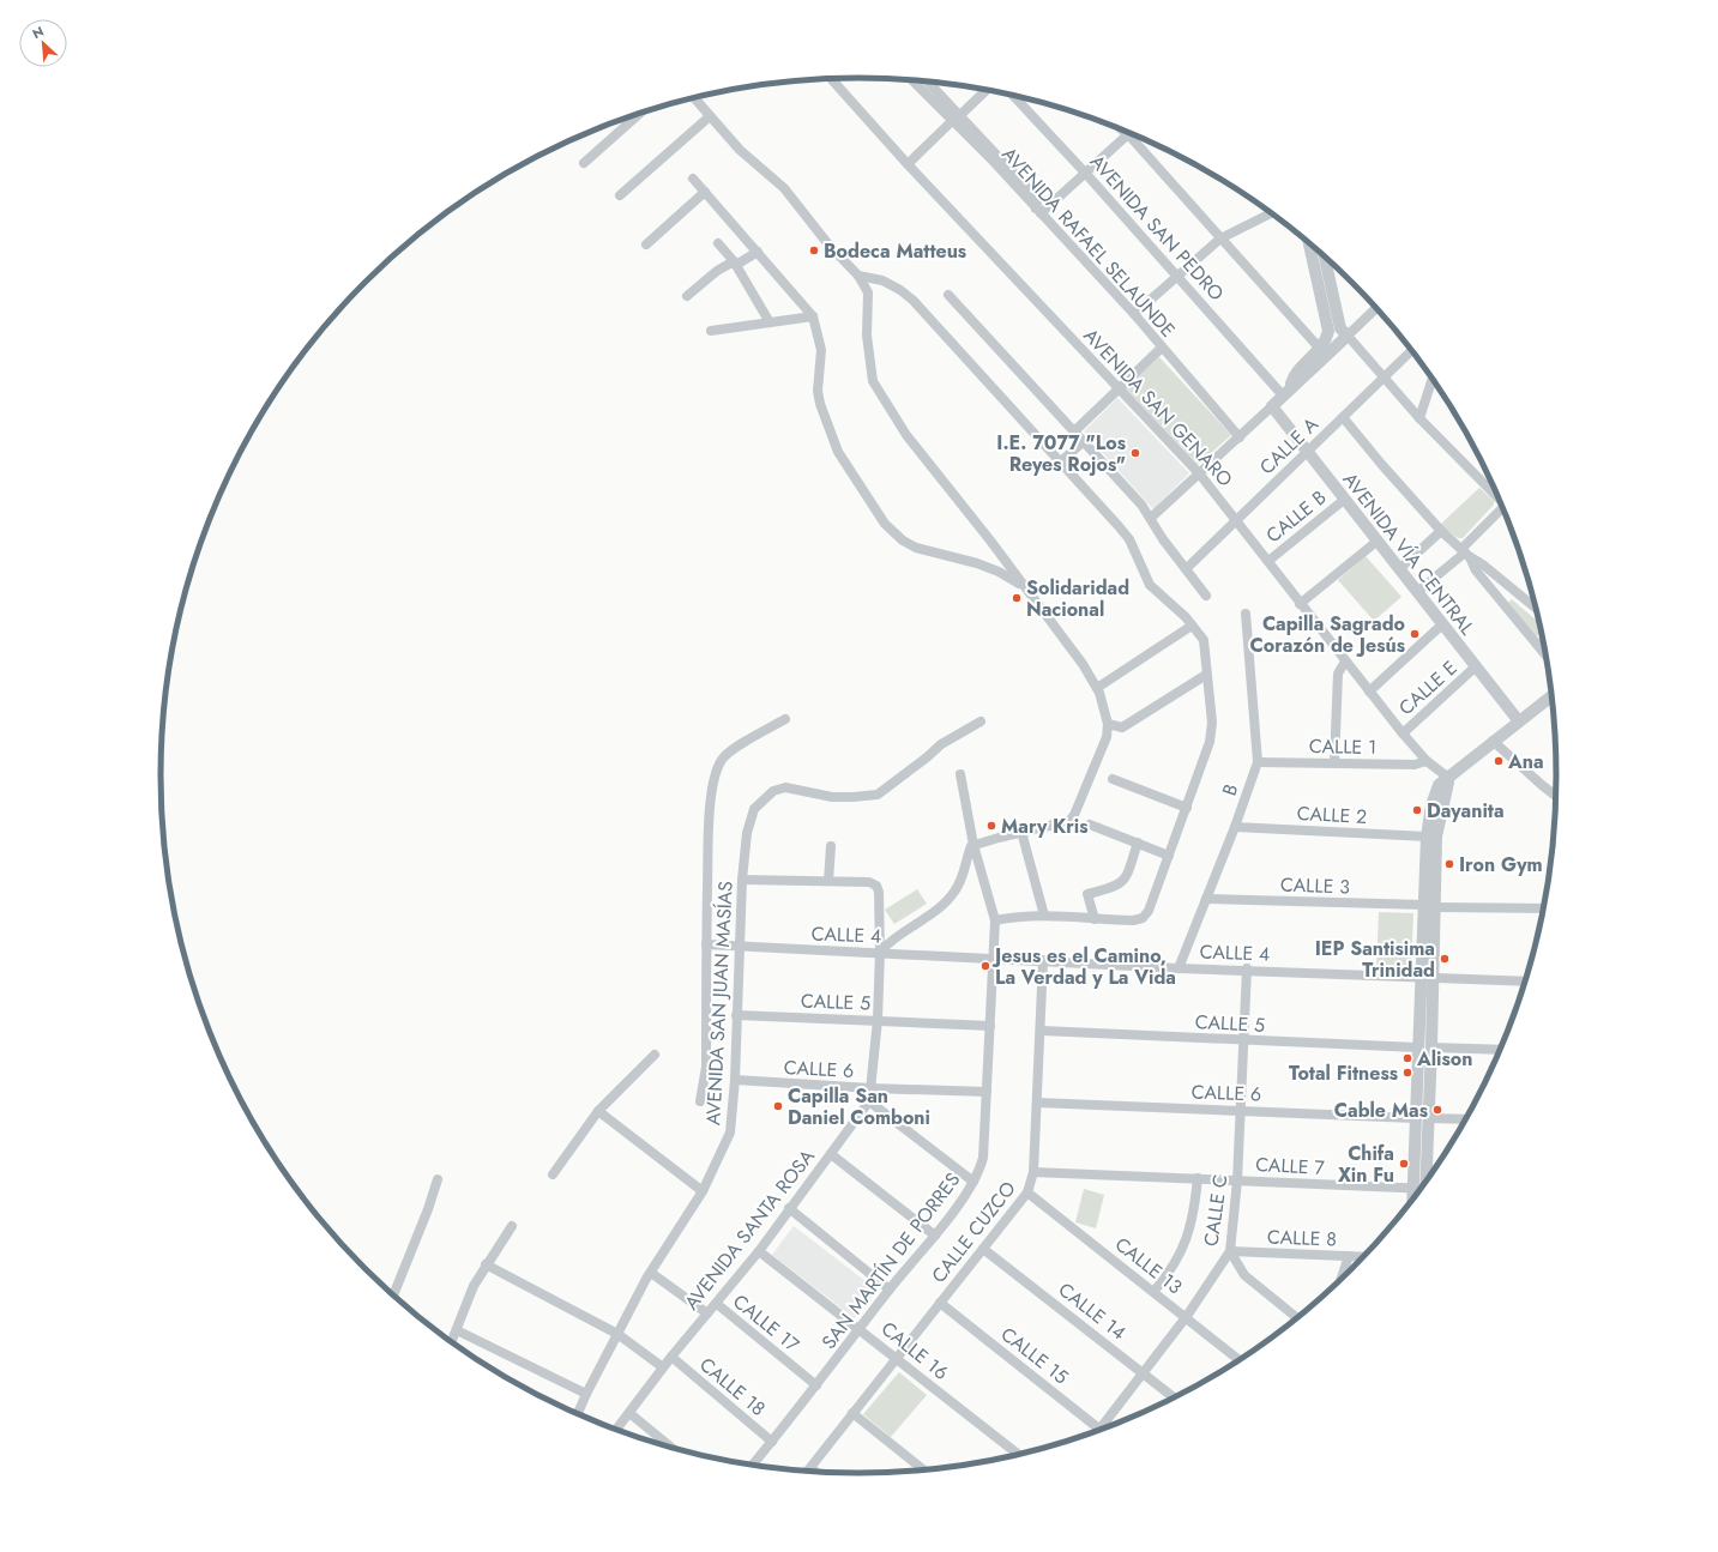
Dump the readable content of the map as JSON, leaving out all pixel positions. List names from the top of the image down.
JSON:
{
  "streets": {
    "street": [
      "AVENIDA SAN PEDRO",
      "AVENIDA RAFAEL SELAUNDE",
      "AVENIDA SAN GENARO",
      "CALLE A",
      "CALLE B",
      "AVENIDA VÍA CENTRAL",
      "CALLE E",
      "CALLE 1",
      "B",
      "CALLE 2",
      "CALLE 3",
      "CALLE 4",
      "CALLE 5",
      "AVENIDA SAN JUAN MASÍAS",
      "CALLE 6",
      "CALLE 7",
      "CALLE C",
      "AVENIDA SANTA ROSA",
      "CALLE CUZCO",
      "CALLE 8",
      "SAN MARTÍN DE PORRES",
      "CALLE 13",
      "CALLE 14",
      "CALLE 17",
      "CALLE 16",
      "CALLE 15",
      "CALLE 18"
    ]
  },
  "crossings": [
    ["AVENIDA SAN GENARO", "CALLE A"],
    ["AVENIDA SAN GENARO", "CALLE B"],
    ["AVENIDA SAN GENARO", "CALLE E"],
    ["AVENIDA SAN GENARO", "CALLE 1"],
    ["CALLE A", "AVENIDA VÍA CENTRAL"],
    ["CALLE B", "AVENIDA VÍA CENTRAL"],
    ["AVENIDA VÍA CENTRAL", "CALLE E"],
    ["CALLE 1", "B"],
    ["B", "CALLE 2"],
    ["B", "CALLE 3"],
    ["B", "CALLE 4"],
    ["CALLE 4", "AVENIDA SAN JUAN MASÍAS"],
    ["CALLE 4", "CALLE C"],
    ["CALLE 4", "AVENIDA SANTA ROSA"],
    ["CALLE 4", "CALLE CUZCO"],
    ["CALLE 4", "SAN MARTÍN DE PORRES"],
    ["CALLE 5", "AVENIDA SAN JUAN MASÍAS"],
    ["CALLE 5", "CALLE C"],
    ["CALLE 5", "AVENIDA SANTA ROSA"],
    ["CALLE 5", "CALLE CUZCO"],
    ["CALLE 5", "SAN MARTÍN DE PORRES"],
    ["AVENIDA SAN JUAN MASÍAS", "CALLE 6"],
    ["CALLE 6", "CALLE C"],
    ["CALLE 6", "AVENIDA SANTA ROSA"],
    ["CALLE 6", "CALLE CUZCO"],
    ["CALLE 6", "SAN MARTÍN DE PORRES"],
    ["CALLE 7", "CALLE C"],
    ["CALLE 7", "CALLE CUZCO"],
    ["CALLE C", "CALLE 8"],
    ["CALLE C", "CALLE 13"],
    ["CALLE C", "CALLE 14"],
    ["CALLE C", "CALLE 15"],
    ["AVENIDA SANTA ROSA", "CALLE 17"],
    ["AVENIDA SANTA ROSA", "CALLE 16"],
    ["AVENIDA SANTA ROSA", "CALLE 18"],
    ["CALLE CUZCO", "CALLE 13"],
    ["CALLE CUZCO", "CALLE 14"],
    ["CALLE CUZCO", "CALLE 16"],
    ["CALLE CUZCO", "CALLE 15"],
    ["SAN MARTÍN DE PORRES", "CALLE 17"],
    ["SAN MARTÍN DE PORRES", "CALLE 16"],
    ["SAN MARTÍN DE PORRES", "CALLE 18"]
  ],
  "places": [
    "Bodeca Matteus",
    "I.E. 7077 \"Los Reyes Rojos\"",
    "Solidaridad Nacional",
    "Capilla Sagrado Corazón de Jesús",
    "Ana",
    "Dayanita",
    "Mary Kris",
    "Iron Gym",
    "IEP Santisima Trinidad",
    "Jesus es el Camino, La Verdad y La Vida",
    "Alison",
    "Total Fitness",
    "Capilla San Daniel Comboni",
    "Cable Mas",
    "Chifa Xin Fu"
  ],
  "north": "top left"
}
